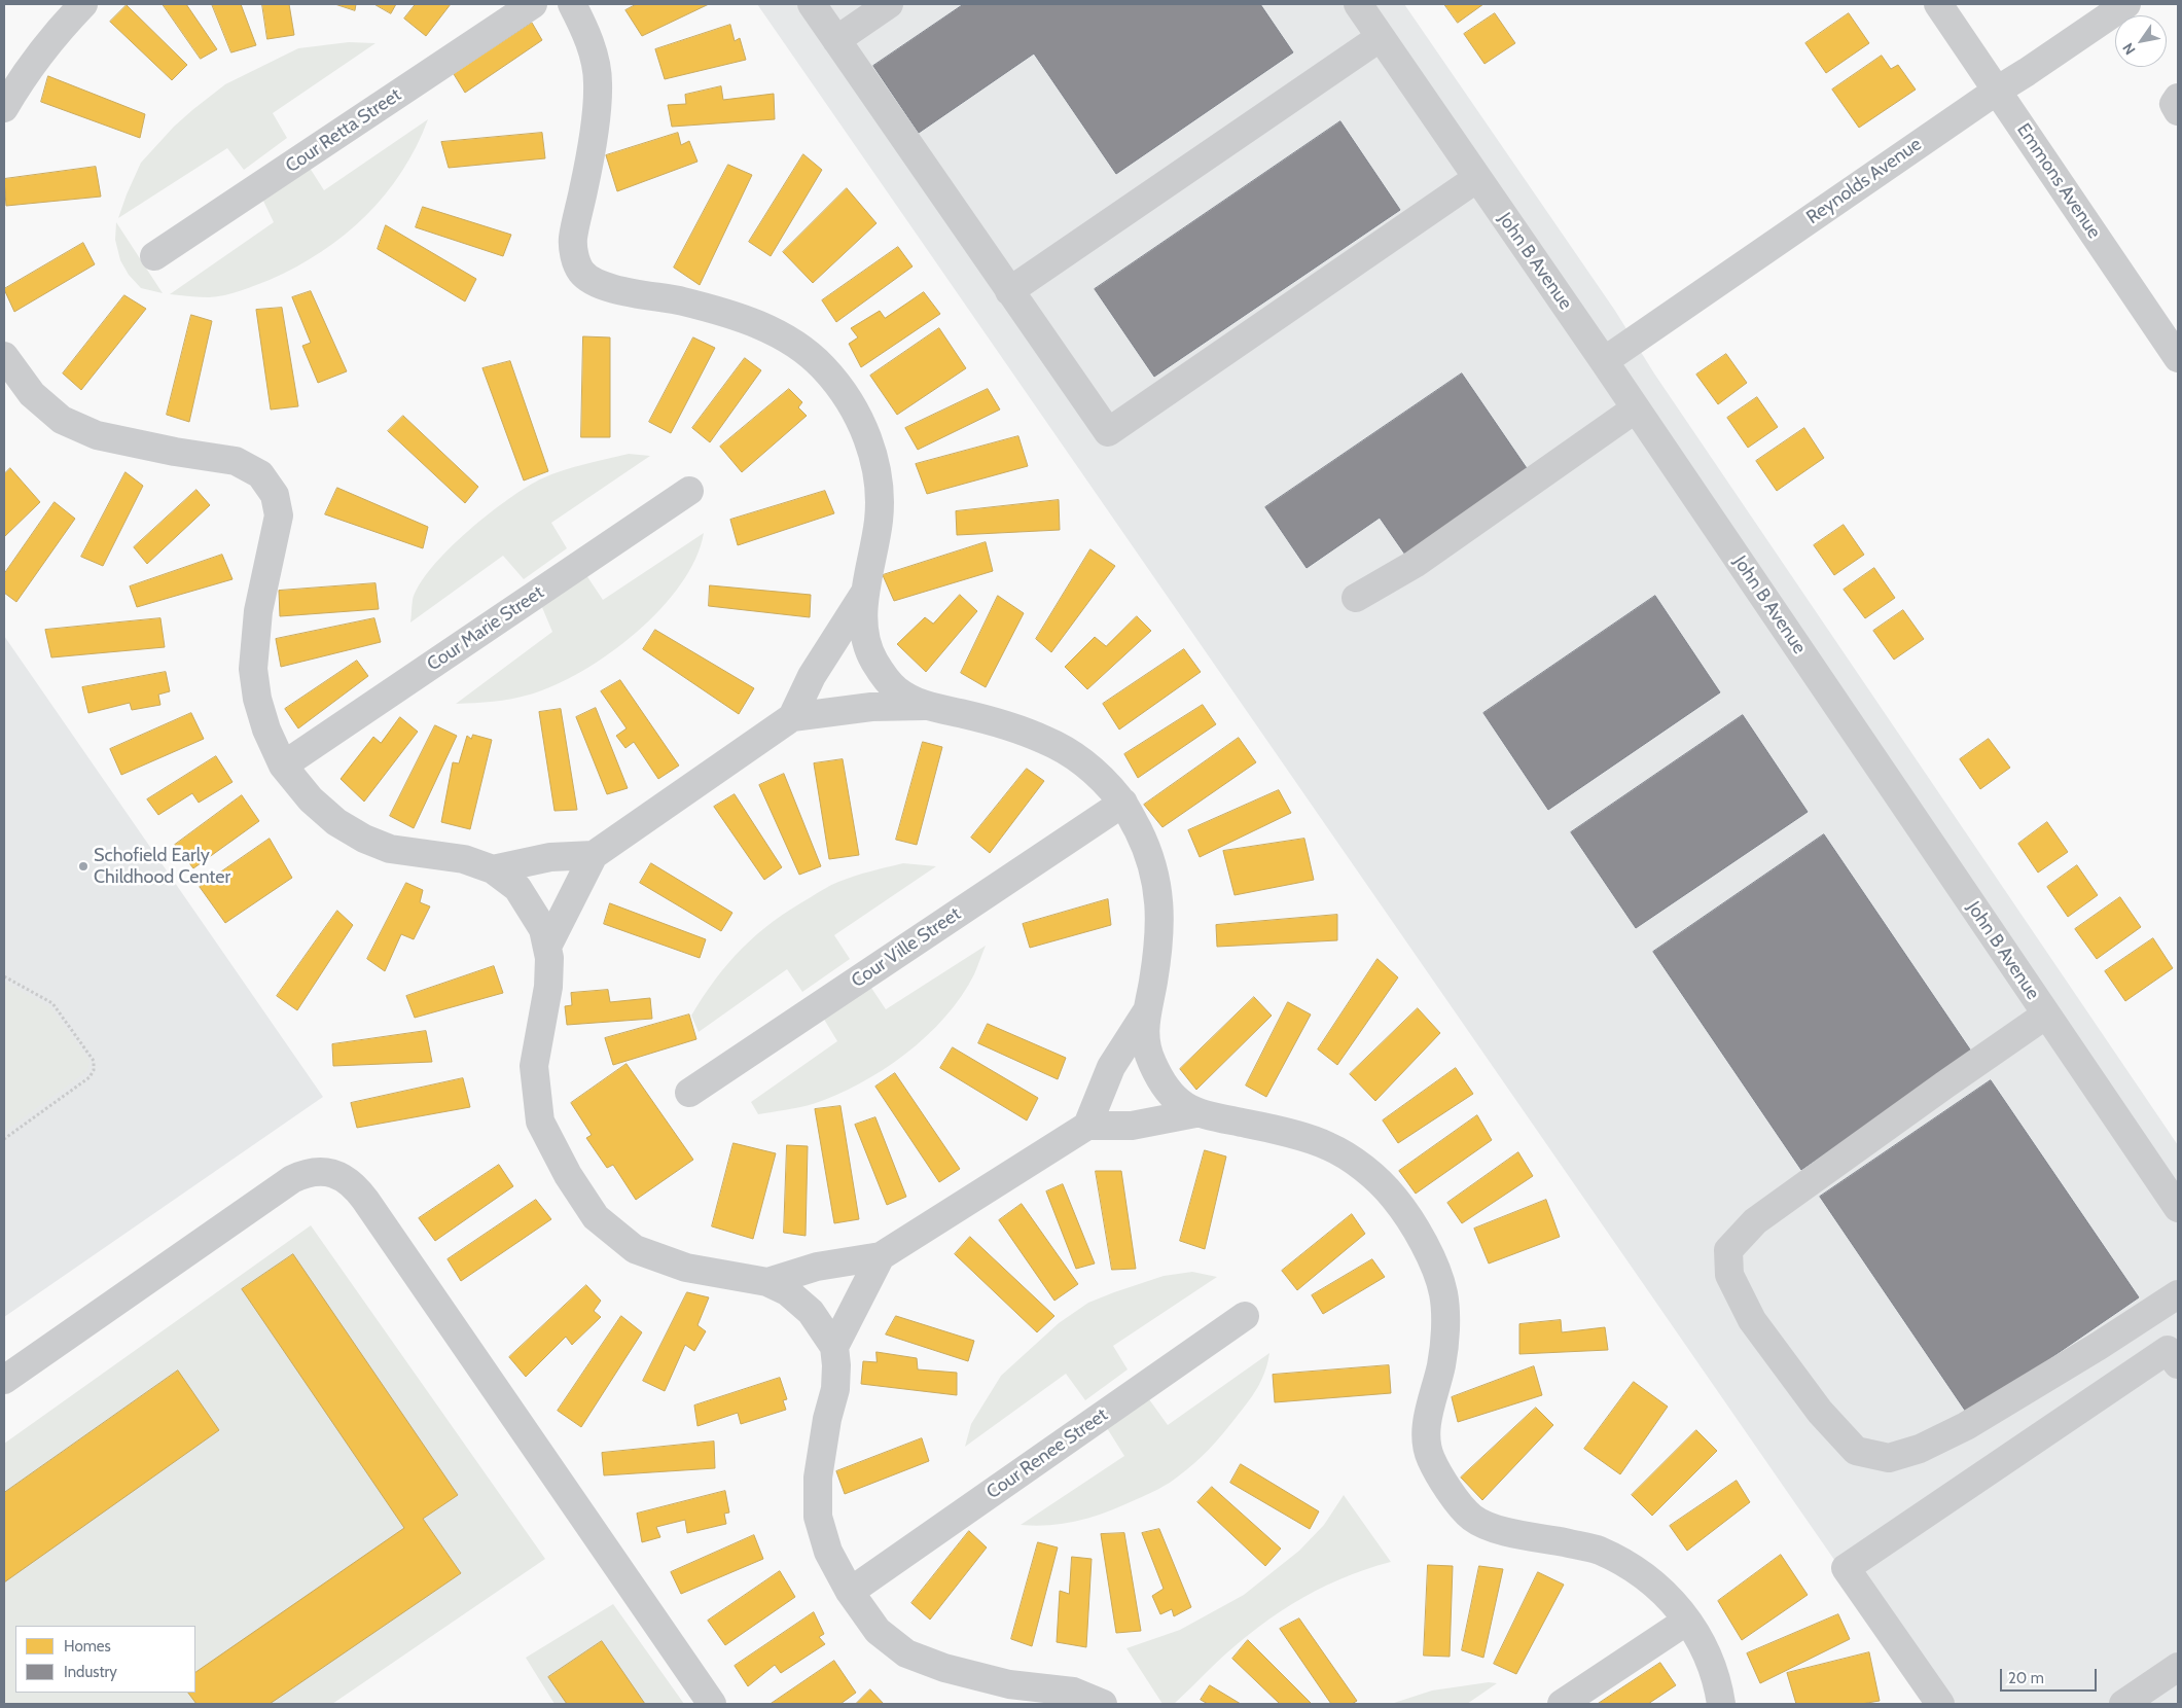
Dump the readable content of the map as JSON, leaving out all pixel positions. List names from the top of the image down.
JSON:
{
  "streets": {
    "street": [
      "Cour Retta Street",
      "Reynolds Avenue",
      "Emmons Avenue",
      "John B Avenue",
      "Cour Marie Street",
      "Cour Ville Street",
      "Cour Renee Street"
    ]
  },
  "crossings": [
    ["Reynolds Avenue", "Emmons Avenue"],
    ["Reynolds Avenue", "John B Avenue"]
  ],
  "places": ["Schofield Early Childhood Center"],
  "legend": ["Homes", "Industry"],
  "scale_bar": "20 m",
  "north": "bottom left"
}
